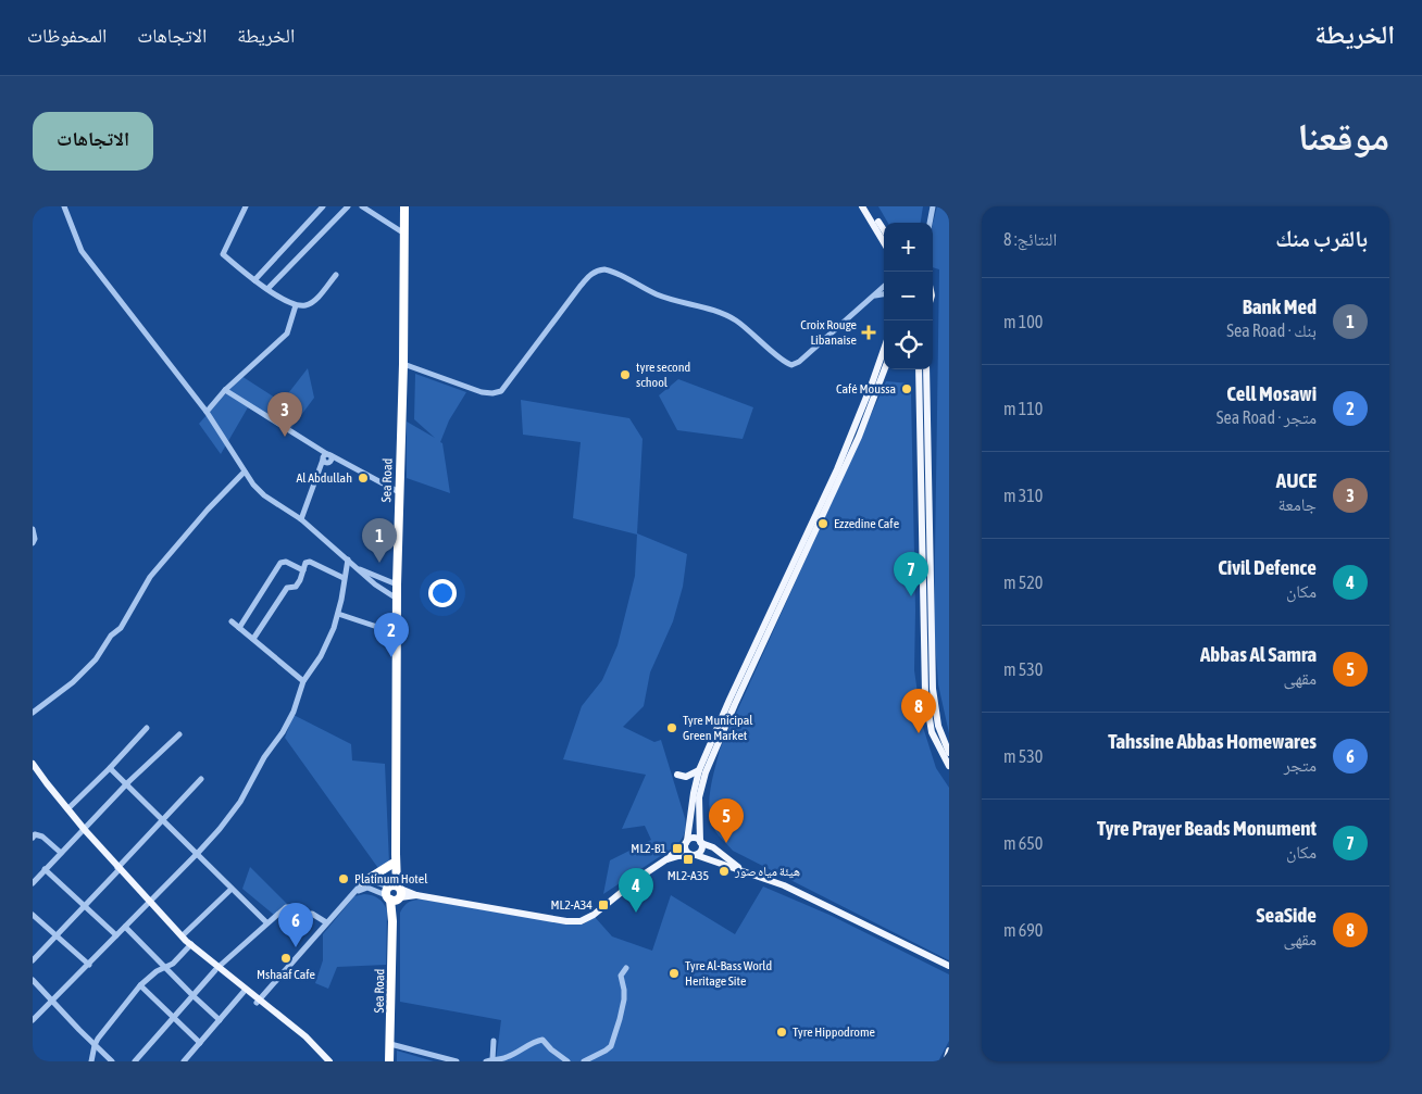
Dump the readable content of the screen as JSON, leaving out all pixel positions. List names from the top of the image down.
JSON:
{
  "streets": {
    "highway": ["Sea Road"]
  },
  "places": {
    "health": ["Croix Rouge Libanaise"],
    "other": [
      "tyre second school",
      "Café Moussa",
      "Al Abdullah",
      "Ezzedine Cafe",
      "Tyre Municipal Green Market",
      "هيئة مياه صور",
      "Platinum Hotel",
      "Mshaaf Cafe",
      "Tyre Al-Bass World Heritage Site",
      "Tyre Hippodrome"
    ],
    "transit": ["ML2-B1", "ML2-A35", "ML2-A34"]
  },
  "page": {
    "header": "الخريطة",
    "nav": ["الخريطة", "الاتجاهات", "المحفوظات"],
    "title": "موقعنا",
    "buttons": "الاتجاهات",
    "heading": ["بالقرب منك", "النتائج: 8"],
    "map_buttons": ["+", "−"],
    "list": [
      {
        "mark": "1",
        "name": "Bank Med",
        "note": "بنك · Sea Road",
        "value": "100 m"
      },
      {
        "mark": "2",
        "name": "Cell Mosawi",
        "note": "متجر · Sea Road",
        "value": "110 m"
      },
      {
        "mark": "3",
        "name": "AUCE",
        "note": "جامعة",
        "value": "310 m"
      },
      {
        "mark": "4",
        "name": "Civil Defence",
        "note": "مكان",
        "value": "520 m"
      },
      {
        "mark": "5",
        "name": "Abbas Al Samra",
        "note": "مقهى",
        "value": "530 m"
      },
      {
        "mark": "6",
        "name": "Tahssine Abbas Homewares",
        "note": "متجر",
        "value": "530 m"
      },
      {
        "mark": "7",
        "name": "Tyre Prayer Beads Monument",
        "note": "مكان",
        "value": "650 m"
      },
      {
        "mark": "8",
        "name": "SeaSide",
        "note": "مقهى",
        "value": "690 m"
      }
    ],
    "pins": [
      "3",
      "1",
      "7",
      "2",
      "8",
      "5",
      "4",
      "6"
    ]
  }
}
